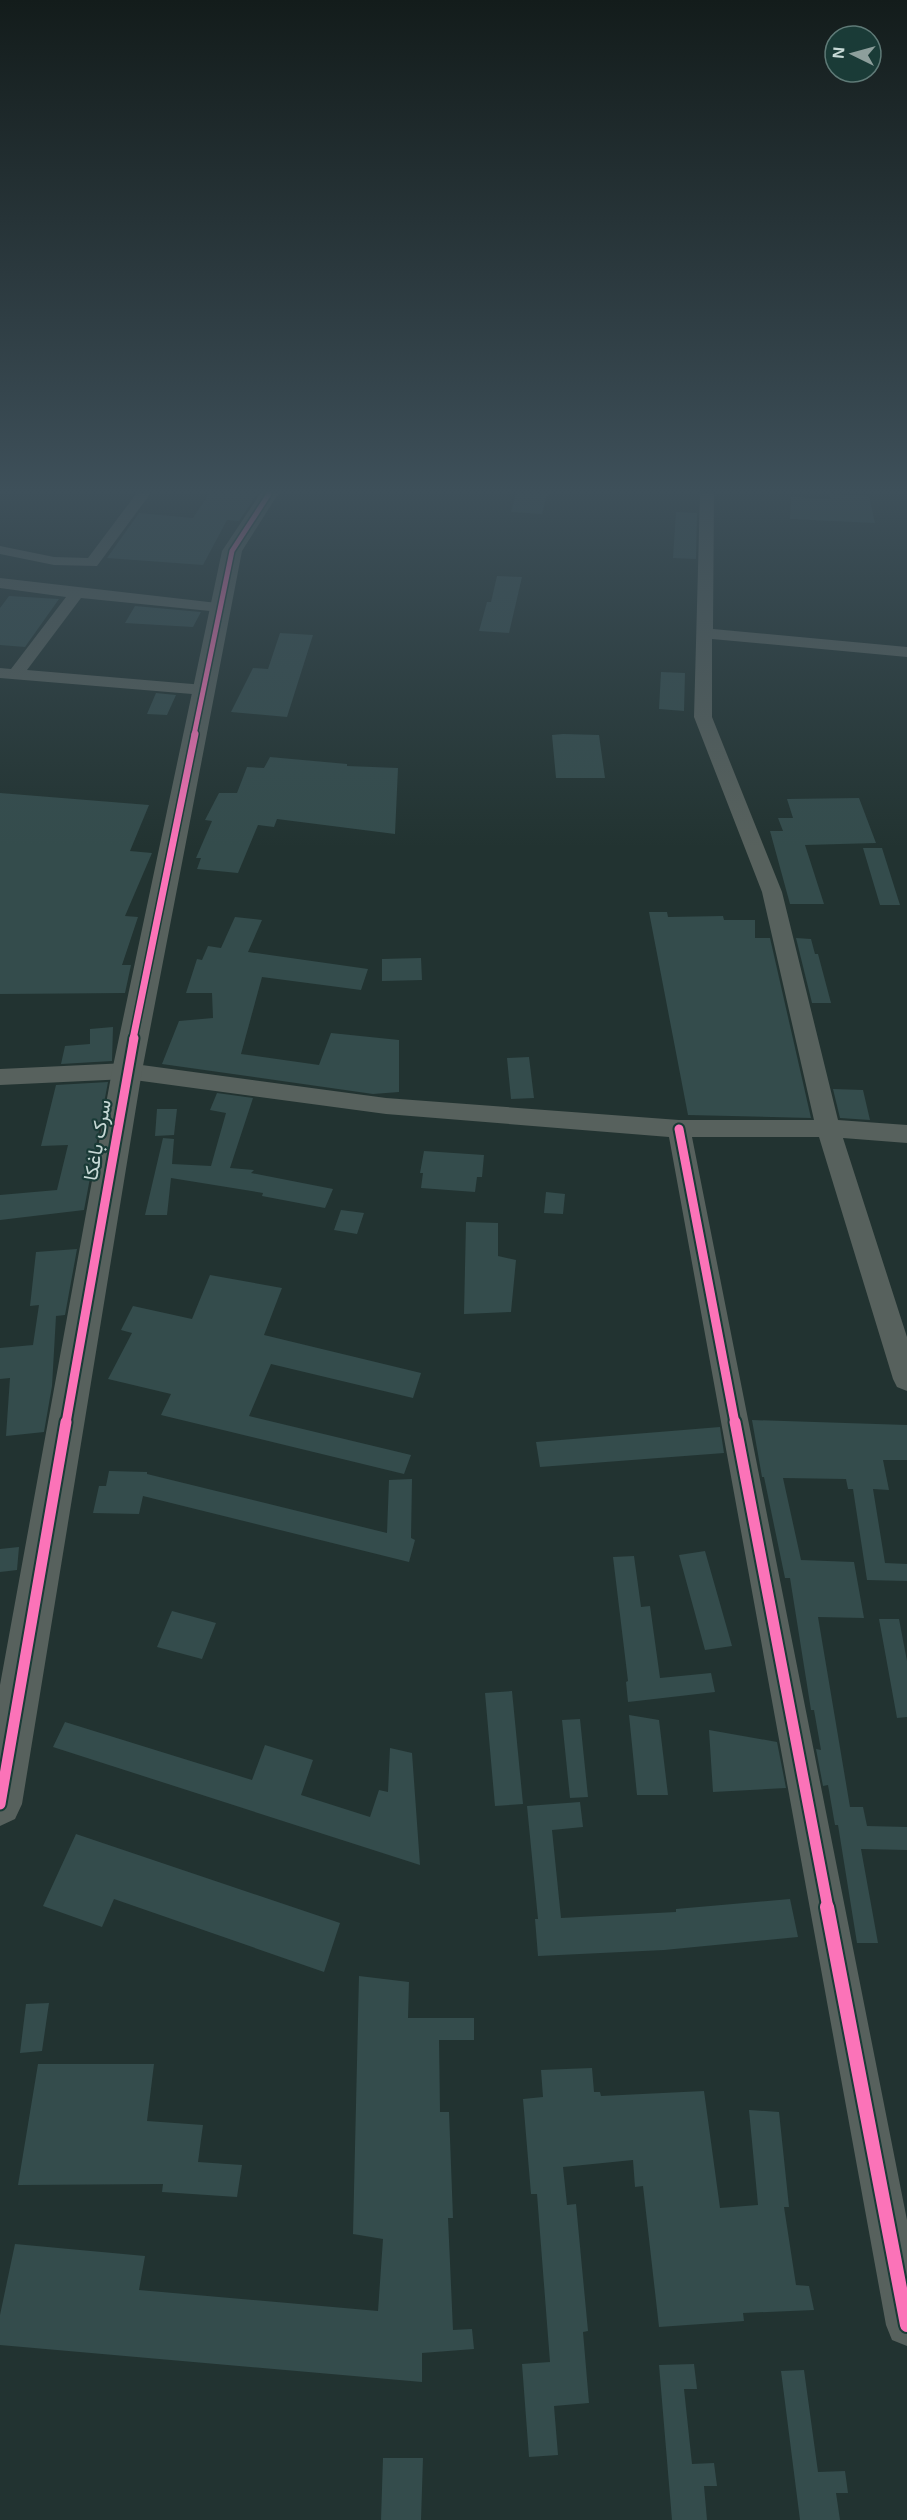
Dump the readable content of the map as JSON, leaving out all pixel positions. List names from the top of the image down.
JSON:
{
  "streets": {
    "street": ["سرک باغکا"]
  },
  "north": "left"
}
